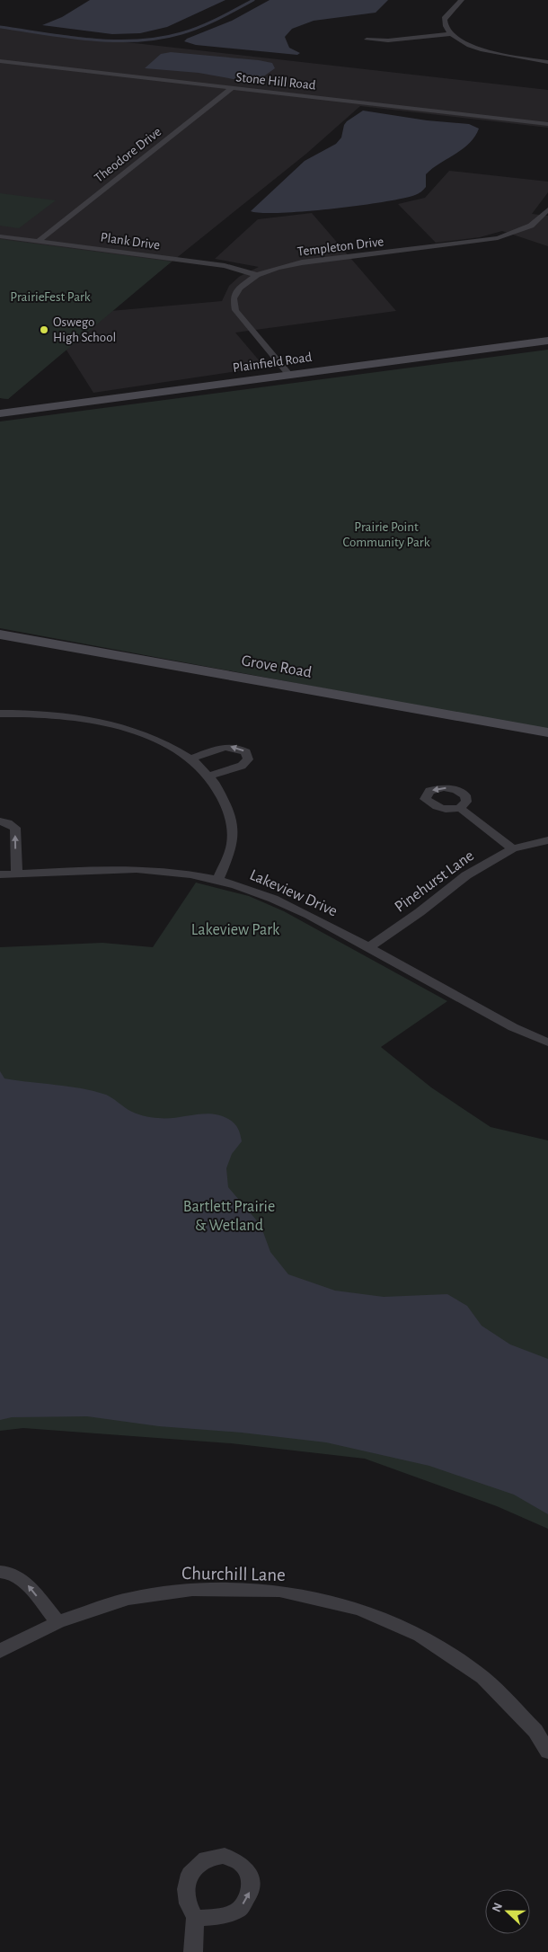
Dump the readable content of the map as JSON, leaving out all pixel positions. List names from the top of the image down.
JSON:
{
  "streets": {
    "main road": ["Plainfield Road", "Grove Road"],
    "street": [
      "Stone Hill Road",
      "Theodore Drive",
      "Plank Drive",
      "Templeton Drive",
      "Pinehurst Lane",
      "Lakeview Drive",
      "Churchill Lane"
    ]
  },
  "crossings": [
    ["Stone Hill Road", "Theodore Drive"],
    ["Theodore Drive", "Plank Drive"],
    ["Plank Drive", "Templeton Drive"],
    ["Templeton Drive", "Plainfield Road"],
    ["Pinehurst Lane", "Lakeview Drive"]
  ],
  "parks": [
    "PrairieFest Park",
    "Prairie Point Community Park",
    "Lakeview Park",
    "Bartlett Prairie & Wetland"
  ],
  "places": ["Oswego High School"],
  "north": "left"
}
